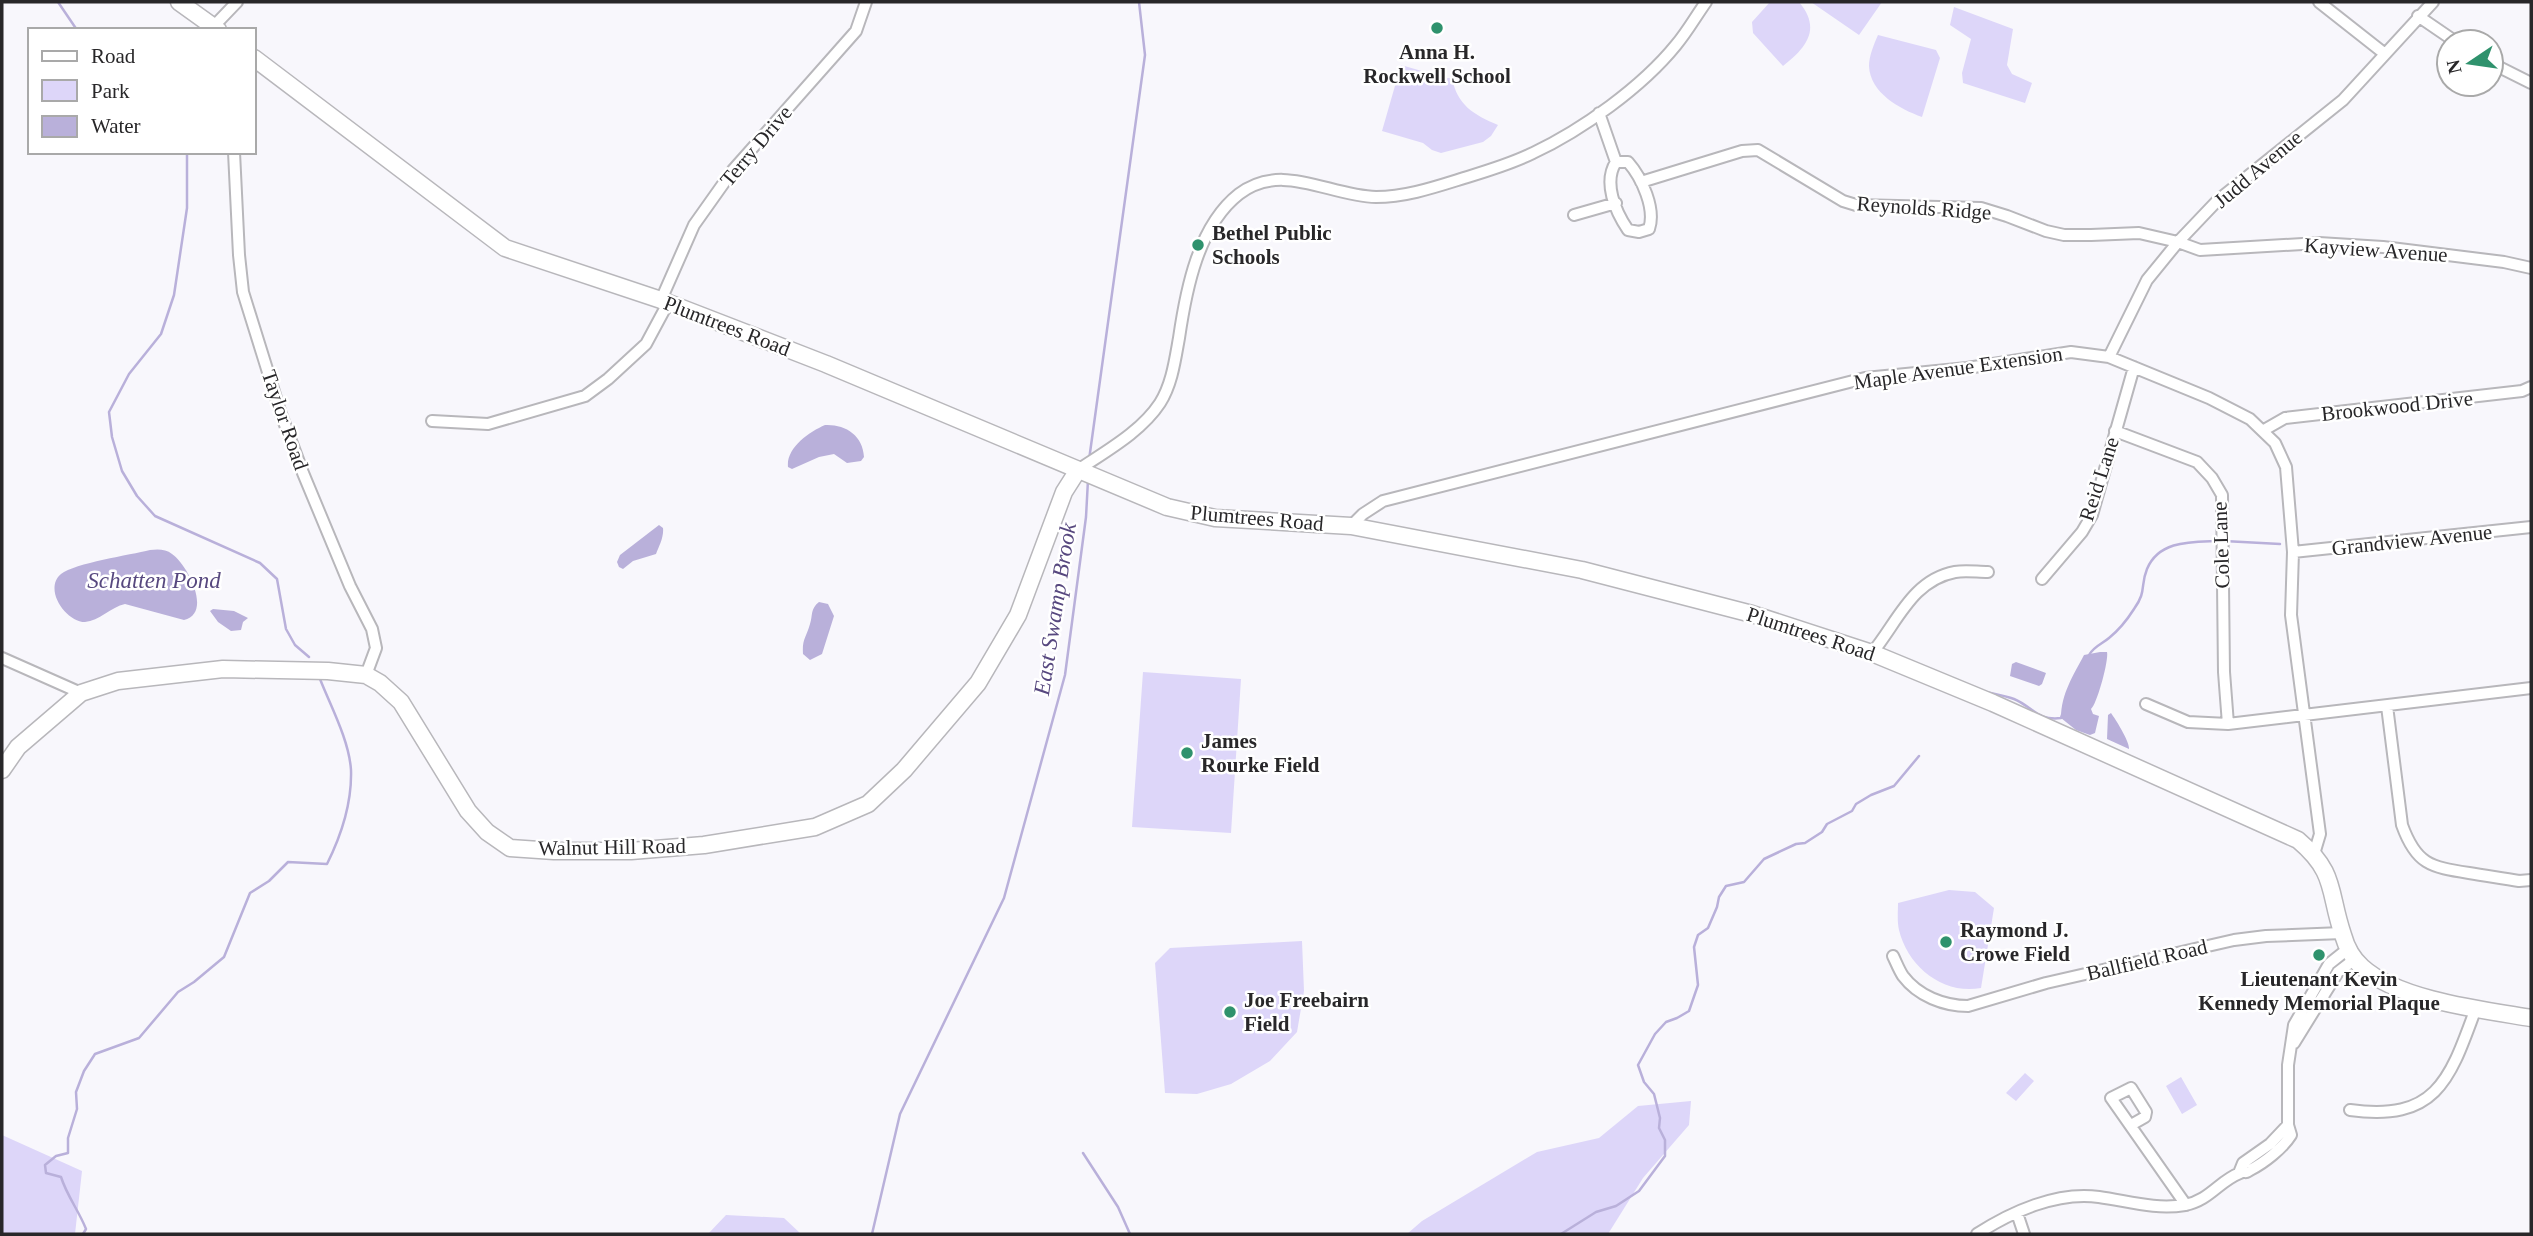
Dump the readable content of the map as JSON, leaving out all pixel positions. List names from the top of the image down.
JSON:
{
  "streets": {
    "main road": ["Plumtrees Road", "Walnut Hill Road"],
    "street": [
      "Terry Drive",
      "Judd Avenue",
      "Reynolds Ridge",
      "Kayview Avenue",
      "Maple Avenue Extension",
      "Brookwood Drive",
      "Taylor Road",
      "Reid Lane",
      "Grandview Avenue",
      "Cole Lane",
      "Ballfield Road"
    ]
  },
  "crossings": [
    ["Terry Drive", "Plumtrees Road"],
    ["Judd Avenue", "Reynolds Ridge"],
    ["Judd Avenue", "Kayview Avenue"],
    ["Judd Avenue", "Maple Avenue Extension"],
    ["Reynolds Ridge", "Kayview Avenue"],
    ["Plumtrees Road", "Maple Avenue Extension"],
    ["Plumtrees Road", "Walnut Hill Road"],
    ["Maple Avenue Extension", "Brookwood Drive"],
    ["Maple Avenue Extension", "Reid Lane"],
    ["Maple Avenue Extension", "Grandview Avenue"],
    ["Taylor Road", "Walnut Hill Road"],
    ["Reid Lane", "Cole Lane"]
  ],
  "water": ["Schatten Pond", "East Swamp Brook"],
  "places": [
    "Anna H. Rockwell School",
    "Bethel Public Schools",
    "James Rourke Field",
    "Raymond J. Crowe Field",
    "Lieutenant Kevin Kennedy Memorial Plaque",
    "Joe Freebairn Field"
  ],
  "legend": ["Road", "Park", "Water"],
  "north": "left"
}
